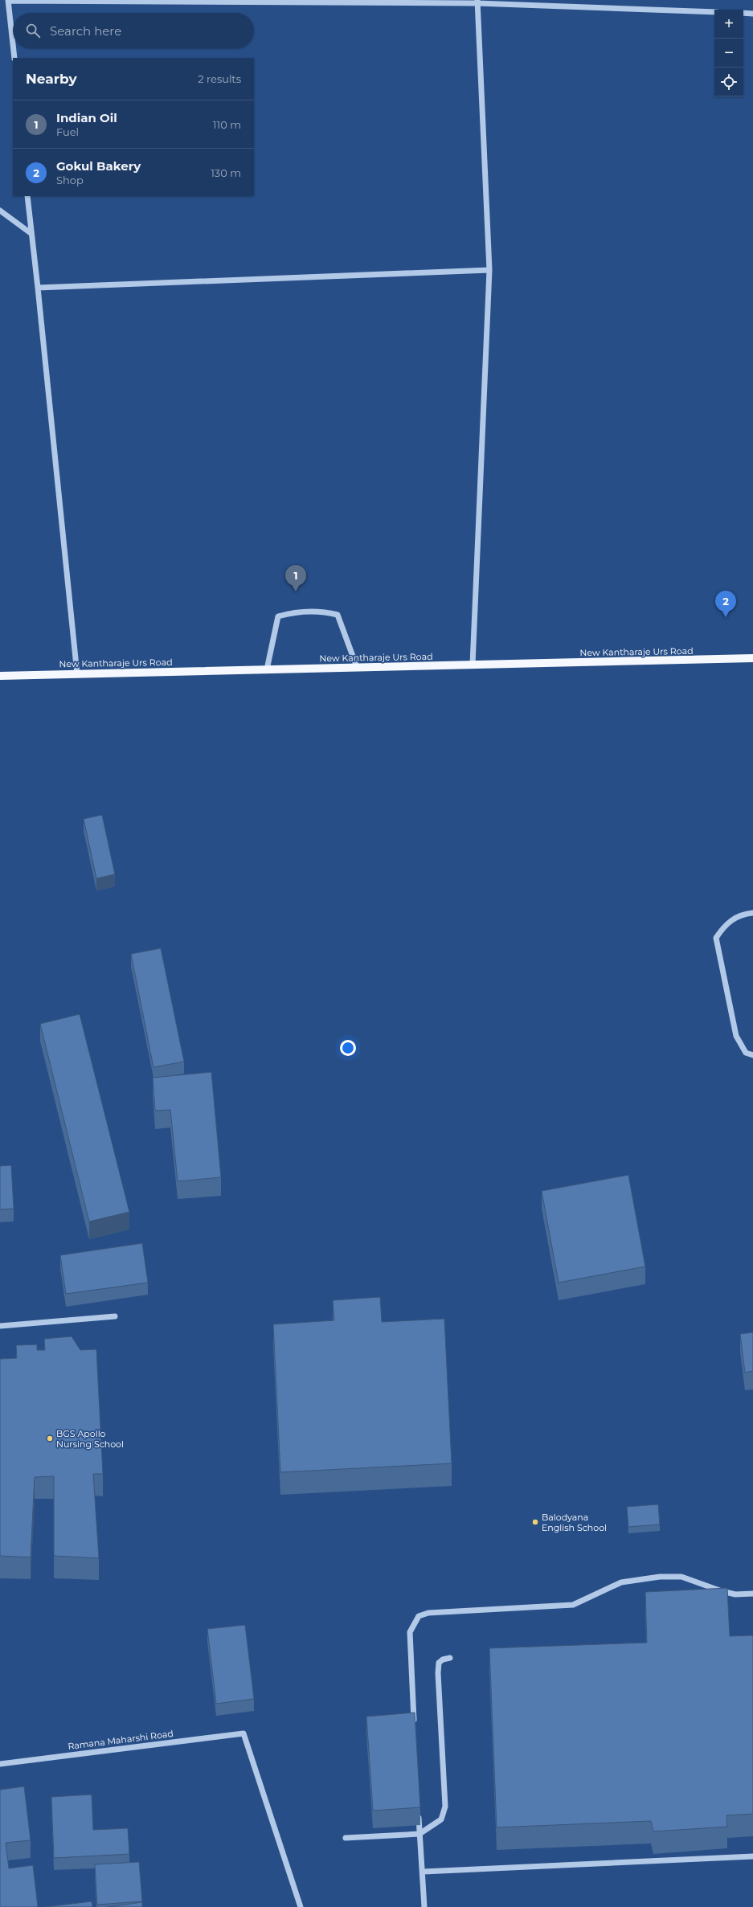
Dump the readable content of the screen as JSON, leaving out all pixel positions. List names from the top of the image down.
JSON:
{
  "streets": {
    "main road": ["New Kantharaje Urs Road"],
    "street": ["Ramana Maharshi Road"]
  },
  "places": ["BGS Apollo Nursing School", "Balodyana English School"],
  "page": {
    "map_buttons": ["+", "−"],
    "search": "Search here",
    "heading": ["Nearby", "2 results"],
    "list": [
      {
        "mark": "1",
        "name": "Indian Oil",
        "note": "Fuel",
        "value": "110 m"
      },
      {
        "mark": "2",
        "name": "Gokul Bakery",
        "note": "Shop",
        "value": "130 m"
      }
    ],
    "pins": ["1", "2"]
  }
}
